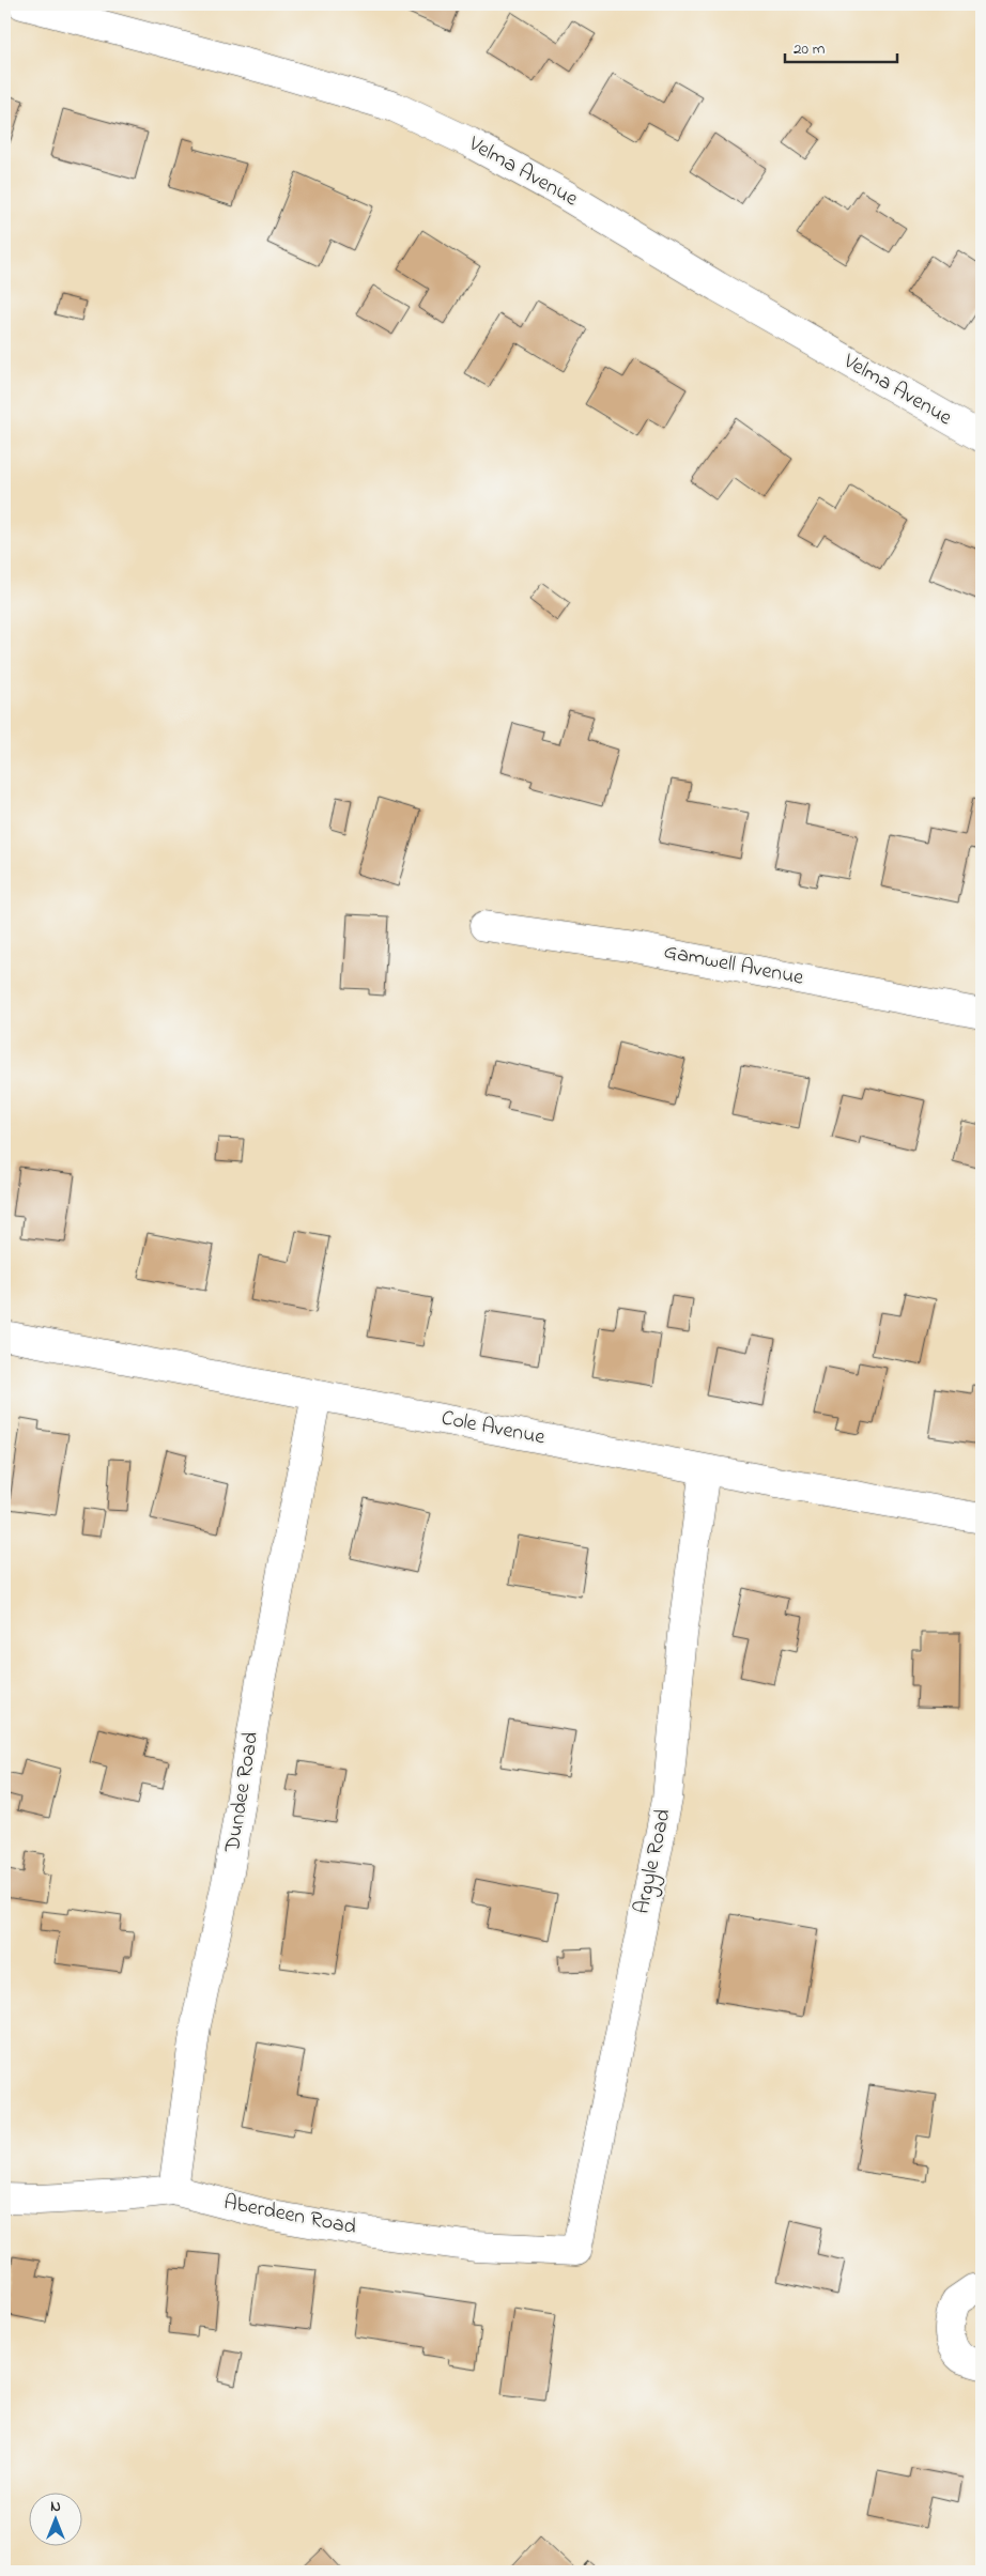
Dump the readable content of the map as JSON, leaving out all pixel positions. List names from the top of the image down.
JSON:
{
  "streets": {
    "street": [
      "Velma Avenue",
      "Gamwell Avenue",
      "Cole Avenue",
      "Dundee Road",
      "Argyle Road",
      "Aberdeen Road"
    ]
  },
  "crossings": [
    ["Cole Avenue", "Dundee Road"],
    ["Cole Avenue", "Argyle Road"],
    ["Dundee Road", "Aberdeen Road"],
    ["Argyle Road", "Aberdeen Road"]
  ],
  "scale_bar": "20 m",
  "north": "top"
}
